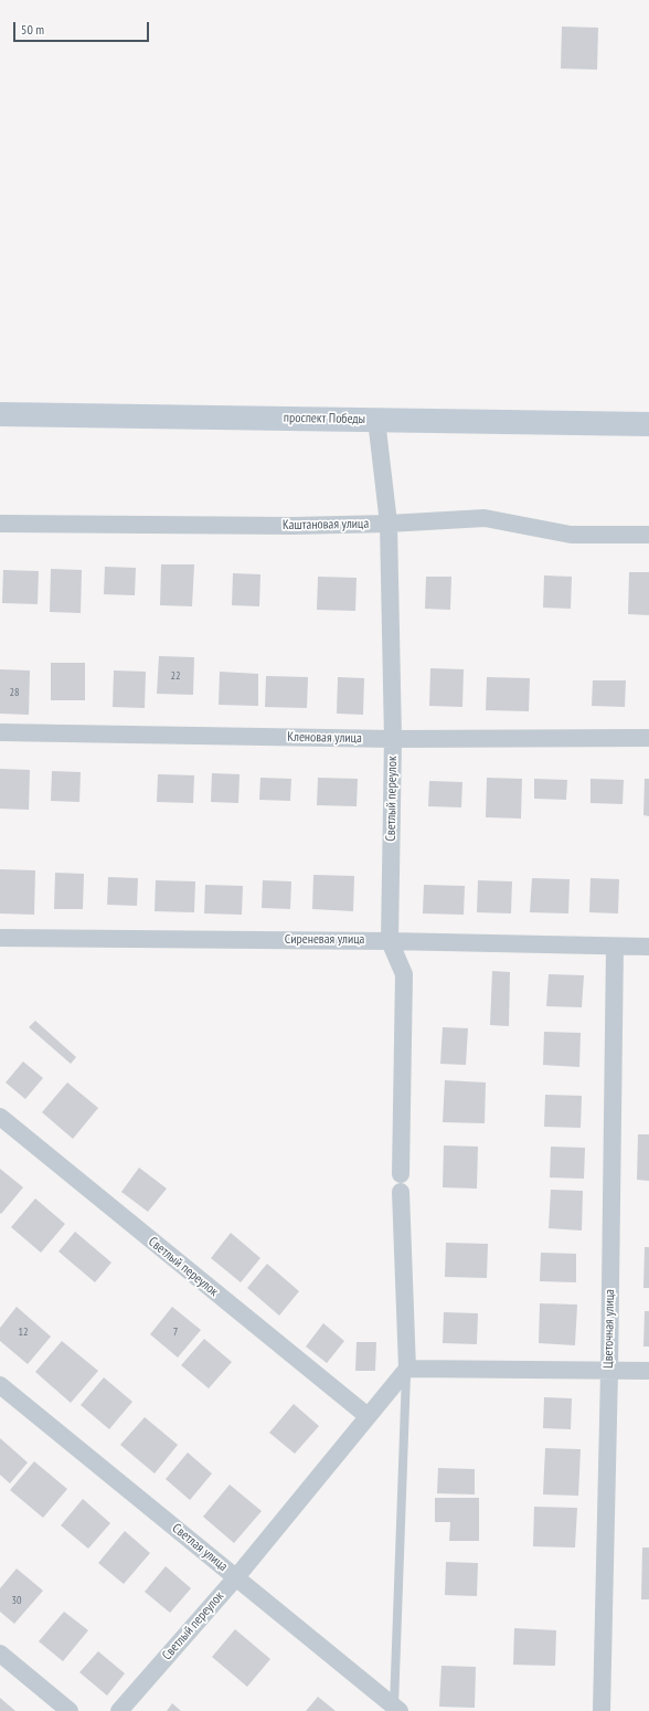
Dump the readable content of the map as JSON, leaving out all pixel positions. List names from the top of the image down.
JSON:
{
  "streets": {
    "main road": ["проспект Победы"],
    "street": [
      "Каштановая улица",
      "Кленовая улица",
      "Светлый переулок",
      "Сиреневая улица",
      "Цветочная улица",
      "Светлая улица"
    ]
  },
  "crossings": [
    ["проспект Победы", "Светлый переулок"],
    ["Каштановая улица", "Светлый переулок"],
    ["Кленовая улица", "Светлый переулок"],
    ["Светлый переулок", "Сиреневая улица"],
    ["Светлый переулок", "Светлая улица"],
    ["Сиреневая улица", "Цветочная улица"]
  ],
  "house_numbers": [
    "22",
    "28",
    "12",
    "7",
    "30"
  ],
  "scale_bar": "50 m"
}
